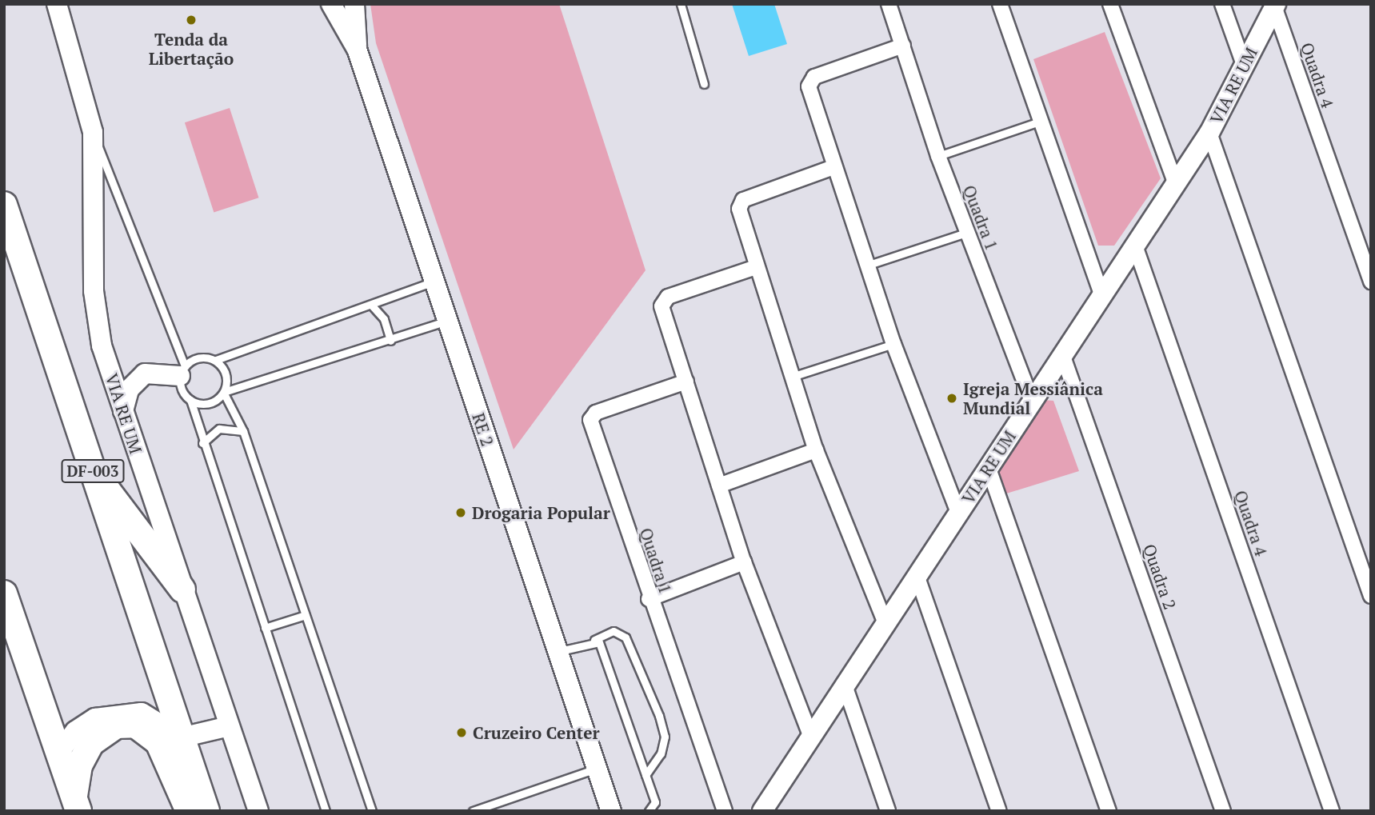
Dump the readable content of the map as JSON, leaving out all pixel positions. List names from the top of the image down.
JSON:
{
  "streets": {
    "highway": ["DF-003"],
    "street": [
      "Quadra 4",
      "VIA RE UM",
      "Quadra 1",
      "RE 2",
      "Quadra 2"
    ]
  },
  "crossings": [
    ["Quadra 4", "VIA RE UM"],
    ["VIA RE UM", "Quadra 1"],
    ["VIA RE UM", "Quadra 2"]
  ],
  "places": [
    "Tenda da Libertação",
    "Igreja Messiânica Mundial",
    "Drogaria Popular",
    "Cruzeiro Center"
  ]
}
